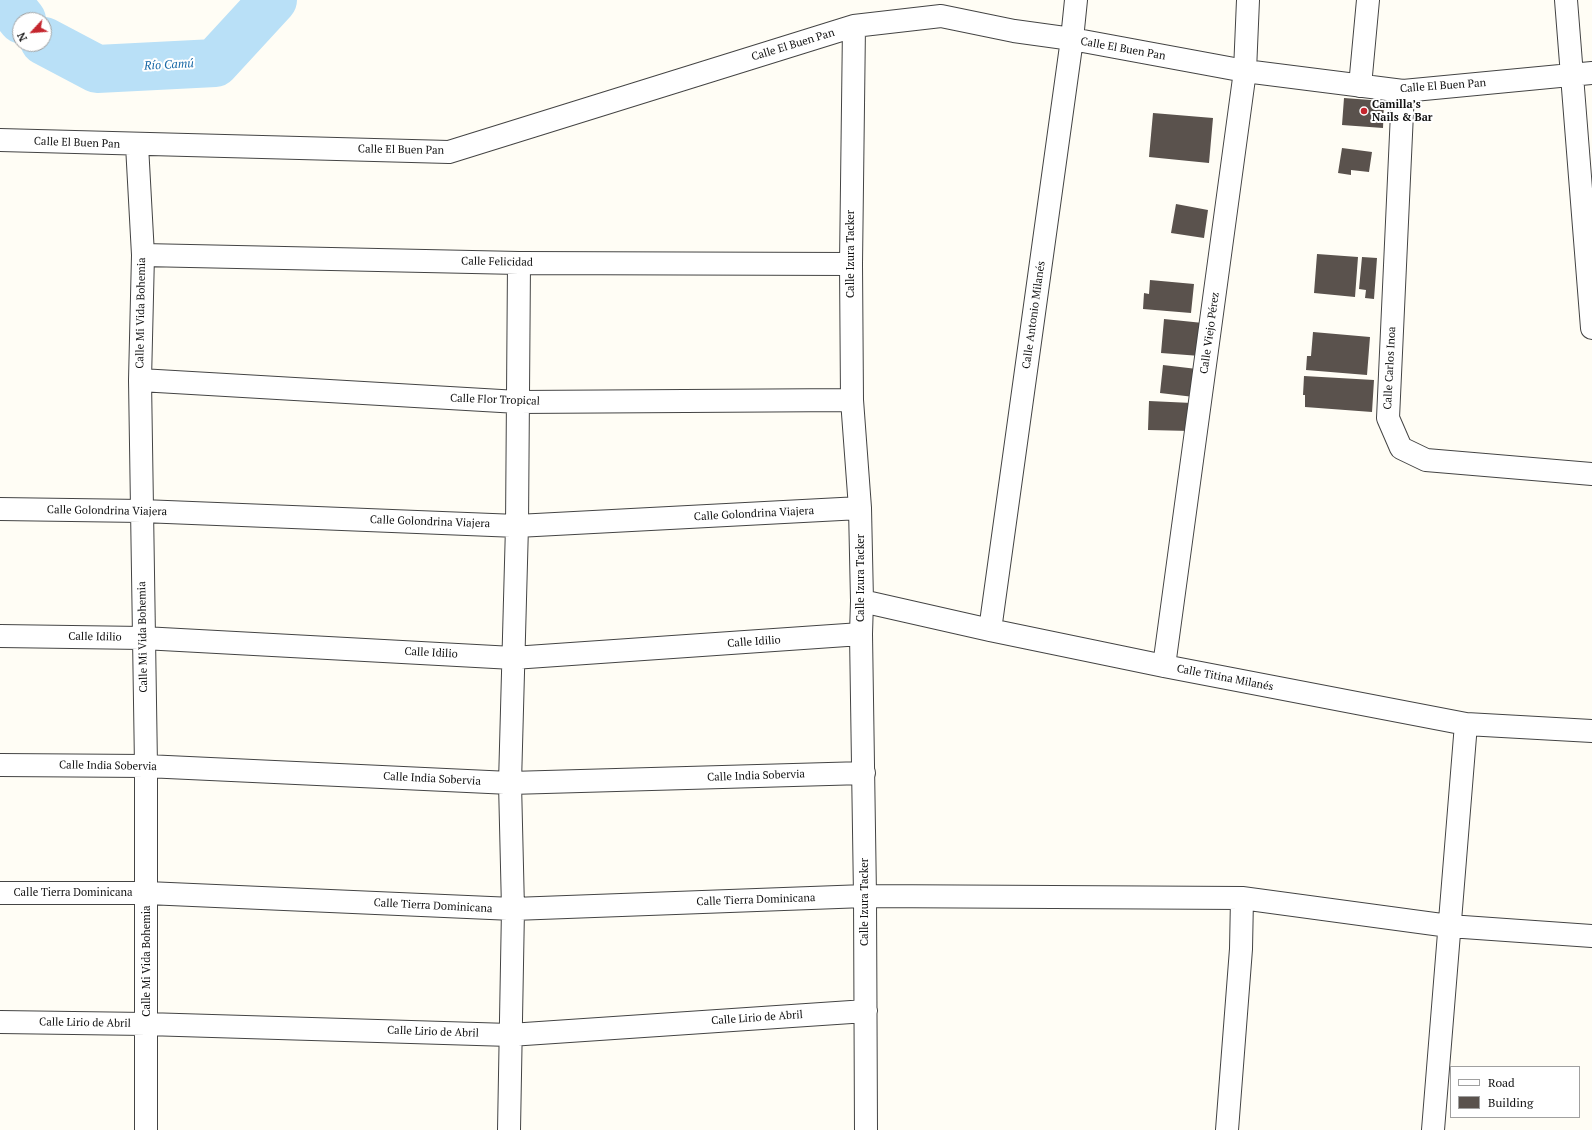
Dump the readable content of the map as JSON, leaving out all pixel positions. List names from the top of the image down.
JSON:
{
  "streets": {
    "street": [
      "Calle El Buen Pan",
      "Calle Izura Tacker",
      "Calle Felicidad",
      "Calle Mi Vida Bohemia",
      "Calle Antonio Milanés",
      "Calle Viejo Pérez",
      "Calle Carlos Inoa",
      "Calle Flor Tropical",
      "Calle Golondrina Viajera",
      "Calle Idilio",
      "Calle Titina Milanés",
      "Calle India Sobervia",
      "Calle Tierra Dominicana",
      "Calle Lirio de Abril"
    ]
  },
  "crossings": [
    ["Calle El Buen Pan", "Calle Izura Tacker"],
    ["Calle El Buen Pan", "Calle Mi Vida Bohemia"],
    ["Calle El Buen Pan", "Calle Antonio Milanés"],
    ["Calle El Buen Pan", "Calle Viejo Pérez"],
    ["Calle El Buen Pan", "Calle Carlos Inoa"],
    ["Calle Izura Tacker", "Calle Felicidad"],
    ["Calle Izura Tacker", "Calle Flor Tropical"],
    ["Calle Izura Tacker", "Calle Golondrina Viajera"],
    ["Calle Izura Tacker", "Calle Idilio"],
    ["Calle Izura Tacker", "Calle Titina Milanés"],
    ["Calle Izura Tacker", "Calle India Sobervia"],
    ["Calle Izura Tacker", "Calle Tierra Dominicana"],
    ["Calle Izura Tacker", "Calle Lirio de Abril"],
    ["Calle Felicidad", "Calle Mi Vida Bohemia"],
    ["Calle Mi Vida Bohemia", "Calle Flor Tropical"],
    ["Calle Mi Vida Bohemia", "Calle Golondrina Viajera"],
    ["Calle Mi Vida Bohemia", "Calle Idilio"],
    ["Calle Mi Vida Bohemia", "Calle India Sobervia"],
    ["Calle Mi Vida Bohemia", "Calle Tierra Dominicana"],
    ["Calle Mi Vida Bohemia", "Calle Lirio de Abril"],
    ["Calle Antonio Milanés", "Calle Titina Milanés"],
    ["Calle Viejo Pérez", "Calle Titina Milanés"]
  ],
  "water": ["Río Camú"],
  "places": ["Camilla’s Nails & Bar"],
  "legend": ["Road", "Building"],
  "north": "bottom left"
}
